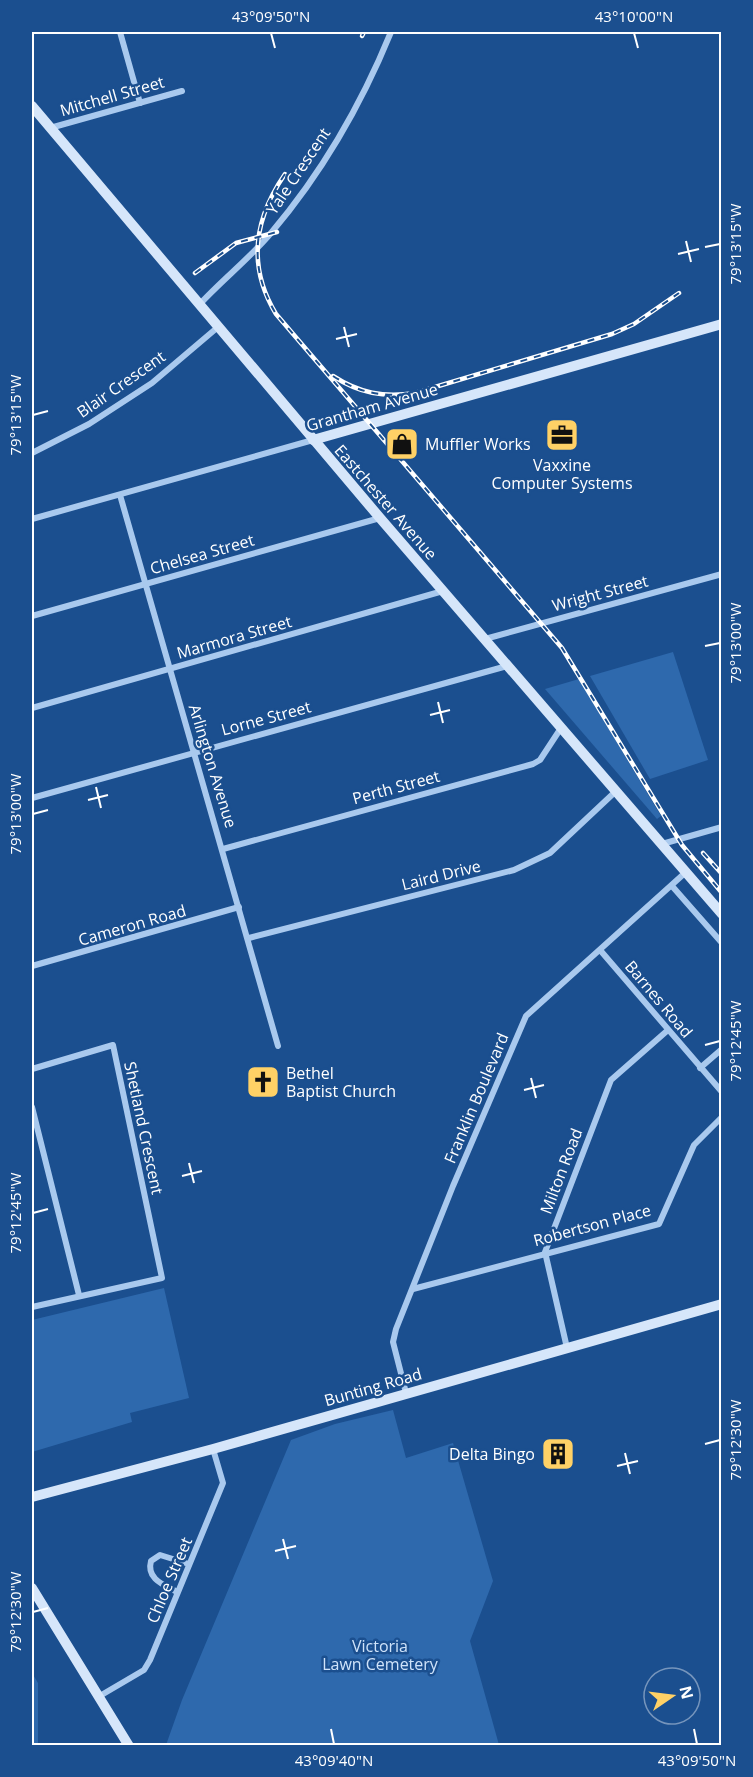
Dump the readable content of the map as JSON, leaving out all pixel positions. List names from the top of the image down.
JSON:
{
  "streets": {
    "street": [
      "Mitchell Street",
      "Yale Crescent",
      "Blair Crescent",
      "Grantham Avenue",
      "Eastchester Avenue",
      "Chelsea Street",
      "Wright Street",
      "Marmora Street",
      "Lorne Street",
      "Arlington Avenue",
      "Perth Street",
      "Laird Drive",
      "Cameron Road",
      "Barnes Road",
      "Franklin Boulevard",
      "Shetland Crescent",
      "Milton Road",
      "Robertson Place",
      "Bunting Road",
      "Chloe Street"
    ]
  },
  "crossings": [
    ["Mitchell Street", "Eastchester Avenue"],
    ["Yale Crescent", "Eastchester Avenue"],
    ["Blair Crescent", "Eastchester Avenue"],
    ["Grantham Avenue", "Eastchester Avenue"],
    ["Grantham Avenue", "Arlington Avenue"],
    ["Eastchester Avenue", "Chelsea Street"],
    ["Eastchester Avenue", "Wright Street"],
    ["Eastchester Avenue", "Marmora Street"],
    ["Eastchester Avenue", "Lorne Street"],
    ["Eastchester Avenue", "Perth Street"],
    ["Eastchester Avenue", "Laird Drive"],
    ["Eastchester Avenue", "Franklin Boulevard"],
    ["Chelsea Street", "Arlington Avenue"],
    ["Marmora Street", "Arlington Avenue"],
    ["Lorne Street", "Arlington Avenue"],
    ["Arlington Avenue", "Perth Street"],
    ["Arlington Avenue", "Laird Drive"],
    ["Arlington Avenue", "Cameron Road"],
    ["Barnes Road", "Franklin Boulevard"],
    ["Barnes Road", "Milton Road"],
    ["Franklin Boulevard", "Robertson Place"],
    ["Franklin Boulevard", "Bunting Road"],
    ["Milton Road", "Robertson Place"],
    ["Bunting Road", "Chloe Street"]
  ],
  "parks": ["Victoria Lawn Cemetery"],
  "places": {
    "office": ["Vaxxine Computer Systems"],
    "shop": ["Muffler Works"],
    "church": ["Bethel Baptist Church"],
    "building": ["Delta Bingo"]
  },
  "north": "right",
  "coordinates": [
    "43°09'50\"N",
    "43°10'00\"N",
    "79°13'15\"W",
    "79°13'00\"W",
    "79°12'45\"W",
    "79°12'30\"W",
    "43°09'40\"N"
  ]
}
